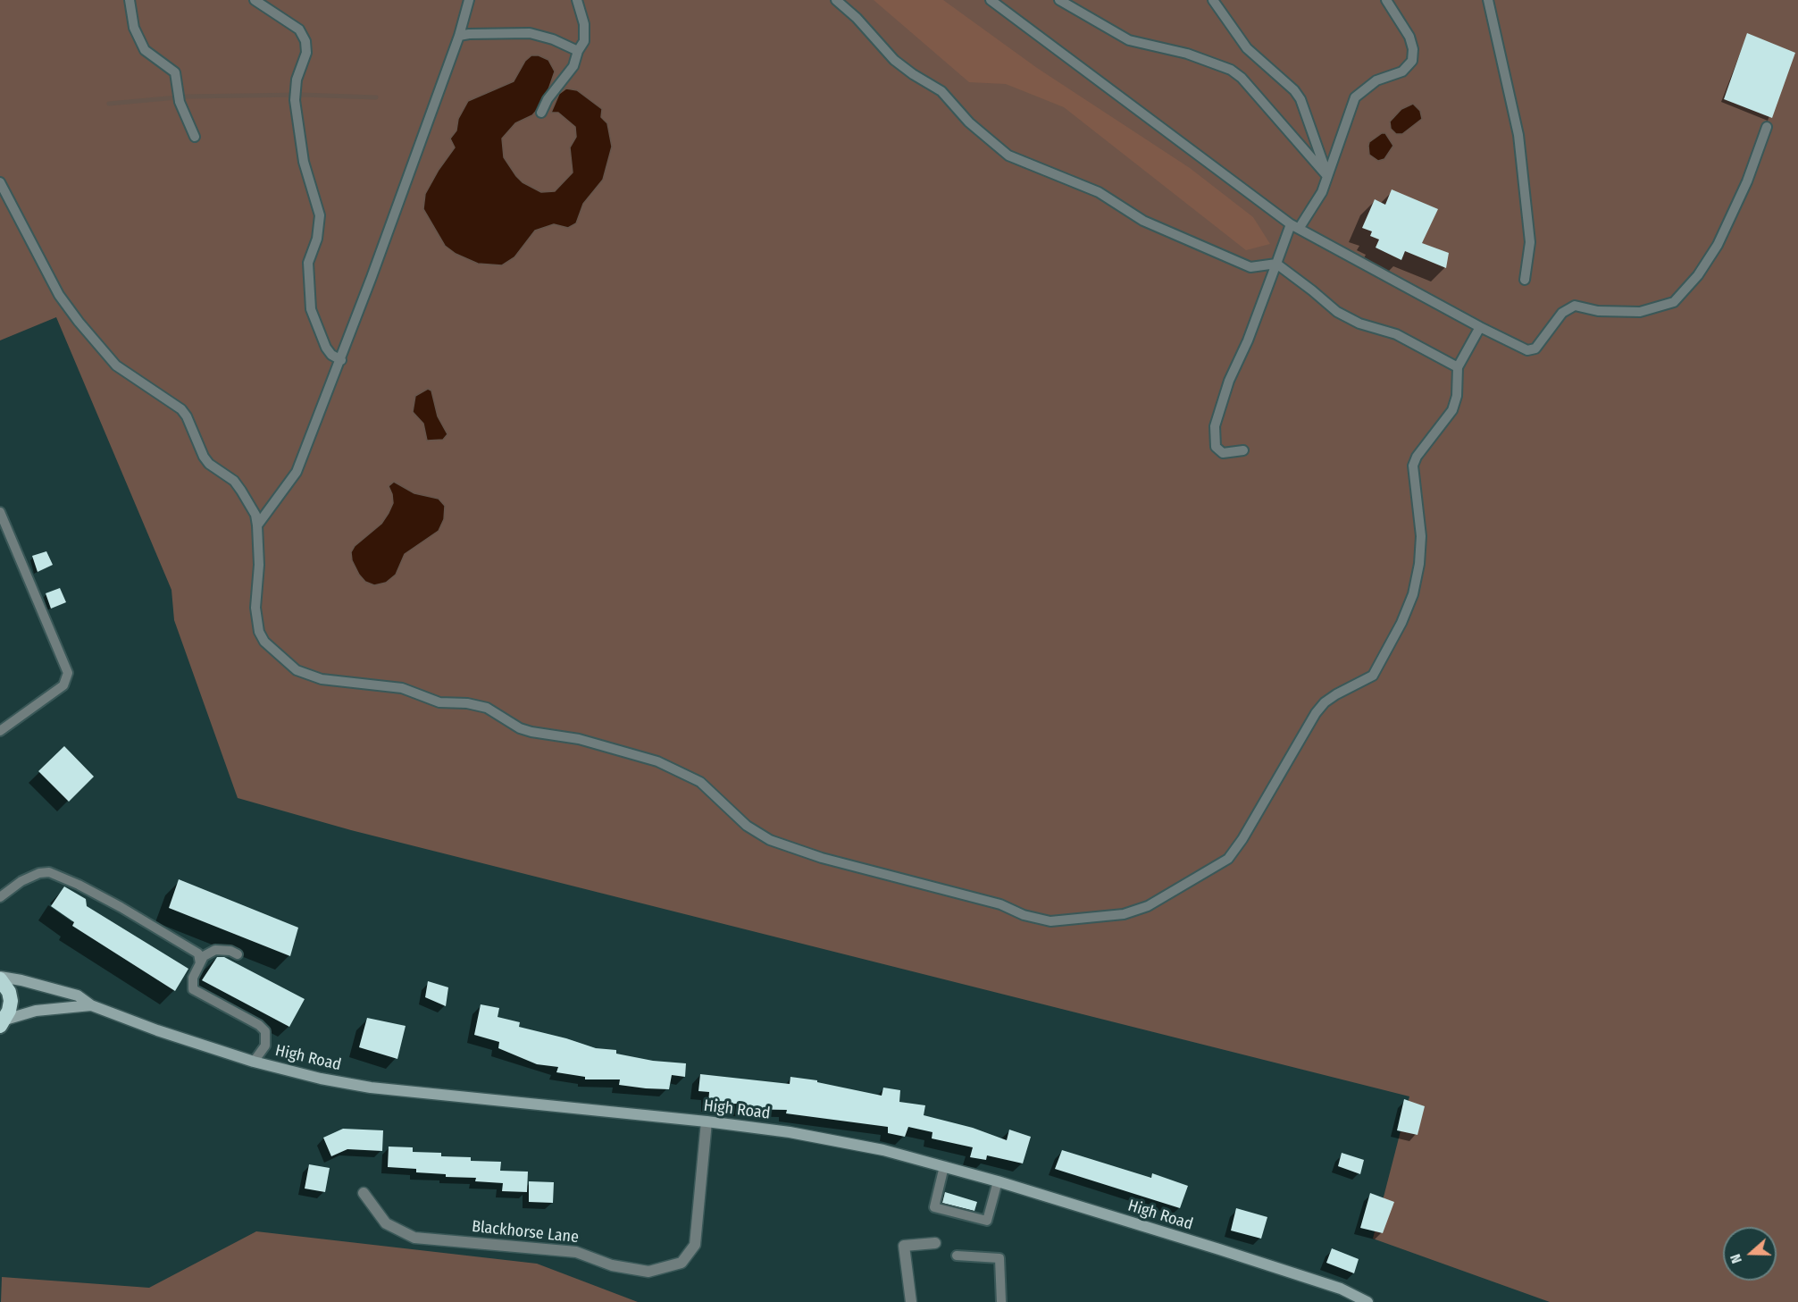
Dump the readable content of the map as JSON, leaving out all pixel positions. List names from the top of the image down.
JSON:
{
  "streets": {
    "main road": ["High Road"],
    "street": ["Blackhorse Lane"]
  },
  "crossings": [
    ["High Road", "Blackhorse Lane"]
  ],
  "north": "left"
}
